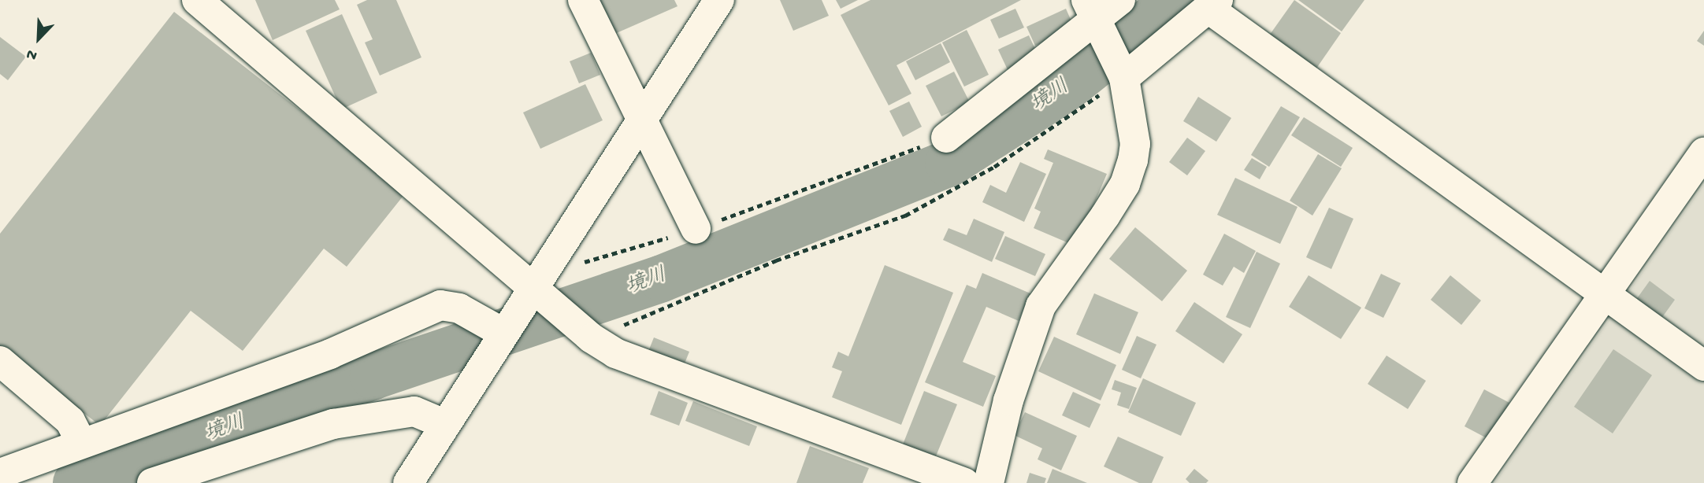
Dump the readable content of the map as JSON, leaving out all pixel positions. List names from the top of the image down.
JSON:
{
  "water": ["境川"],
  "north": "bottom left"
}
